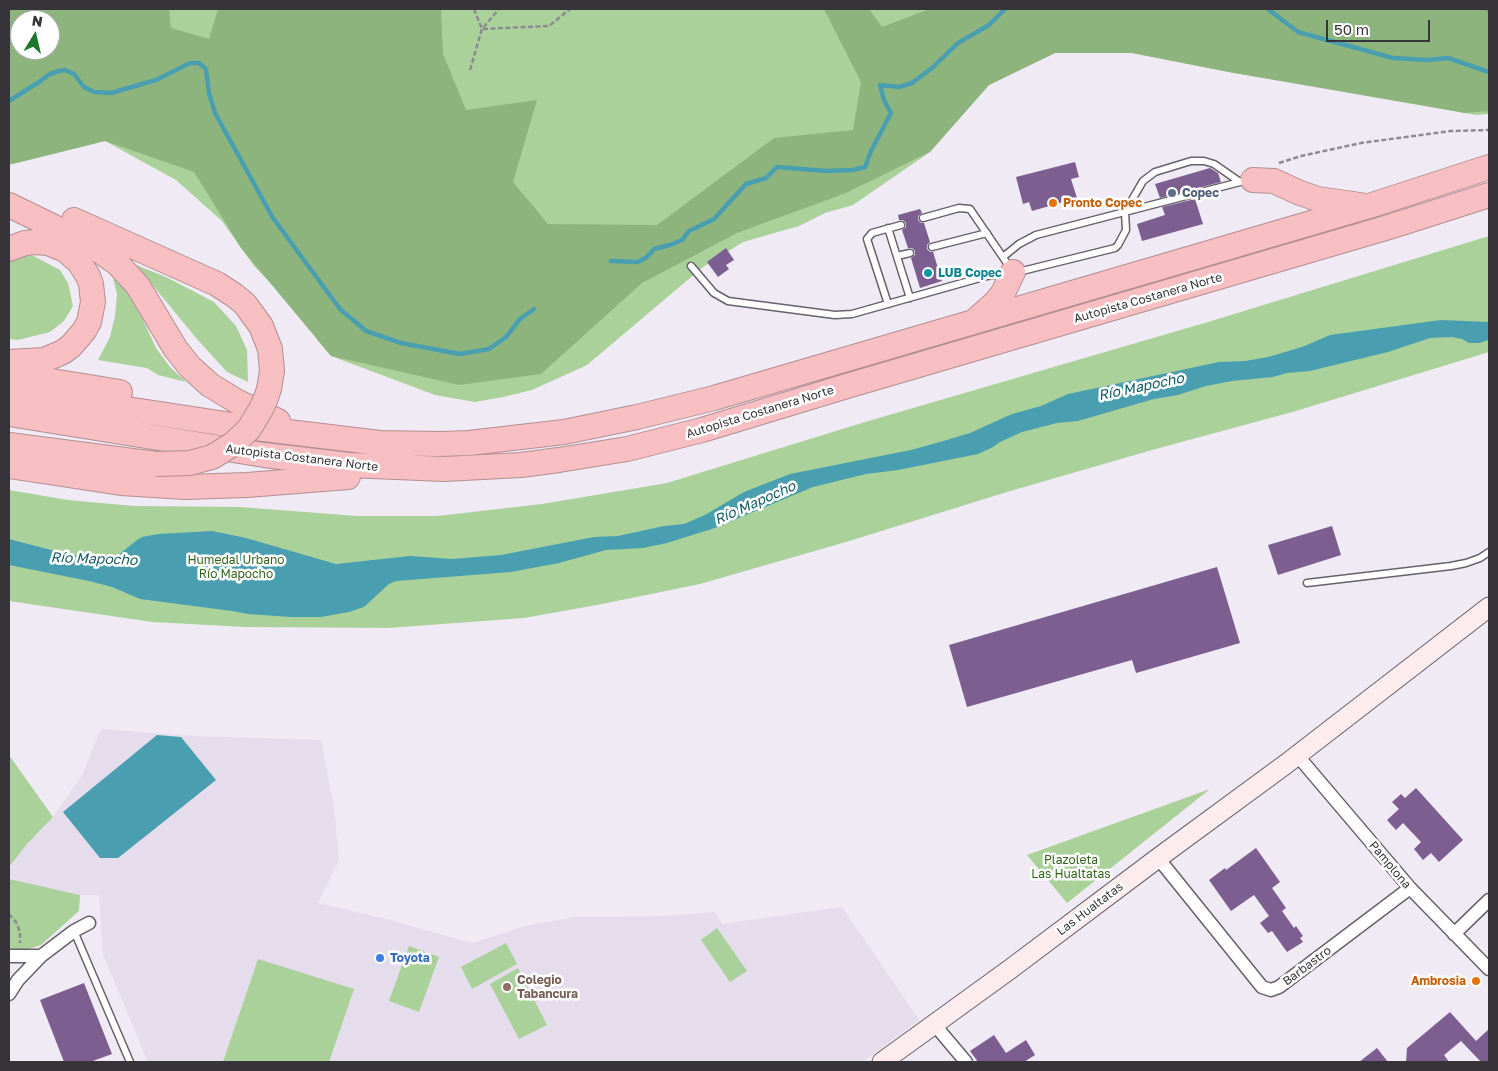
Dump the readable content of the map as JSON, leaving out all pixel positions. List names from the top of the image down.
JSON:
{
  "streets": {
    "highway": ["Autopista Costanera Norte"],
    "street": ["Pamplona", "Las Hualtatas", "Barbastro"]
  },
  "crossings": [
    ["Pamplona", "Las Hualtatas"],
    ["Pamplona", "Barbastro"],
    ["Las Hualtatas", "Barbastro"]
  ],
  "water": ["Río Mapocho"],
  "parks": ["Humedal Urbano Río Mapocho", "Plazoleta Las Hualtatas"],
  "places": [
    "Copec",
    "Pronto Copec",
    "LUB Copec",
    "Toyota",
    "Ambrosia",
    "Colegio Tabancura"
  ],
  "scale_bar": "50 m",
  "north": "top"
}
